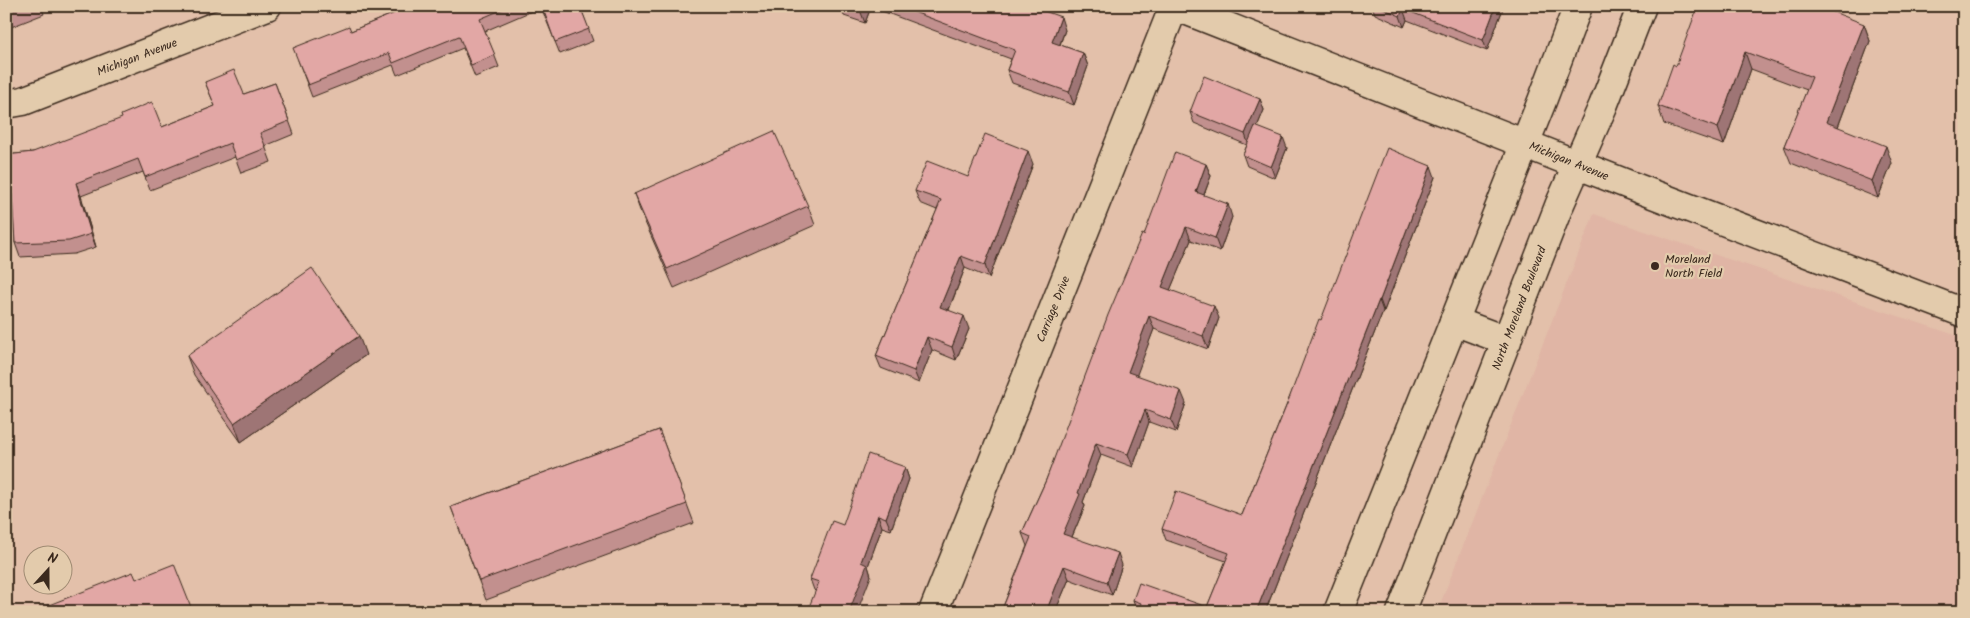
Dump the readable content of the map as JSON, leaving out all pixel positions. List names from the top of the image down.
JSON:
{
  "streets": {
    "street": ["Michigan Avenue", "North Moreland Boulevard", "Carriage Drive"]
  },
  "crossings": [
    ["Michigan Avenue", "North Moreland Boulevard"],
    ["Michigan Avenue", "Carriage Drive"]
  ],
  "places": ["Moreland North Field"],
  "north": "top"
}
